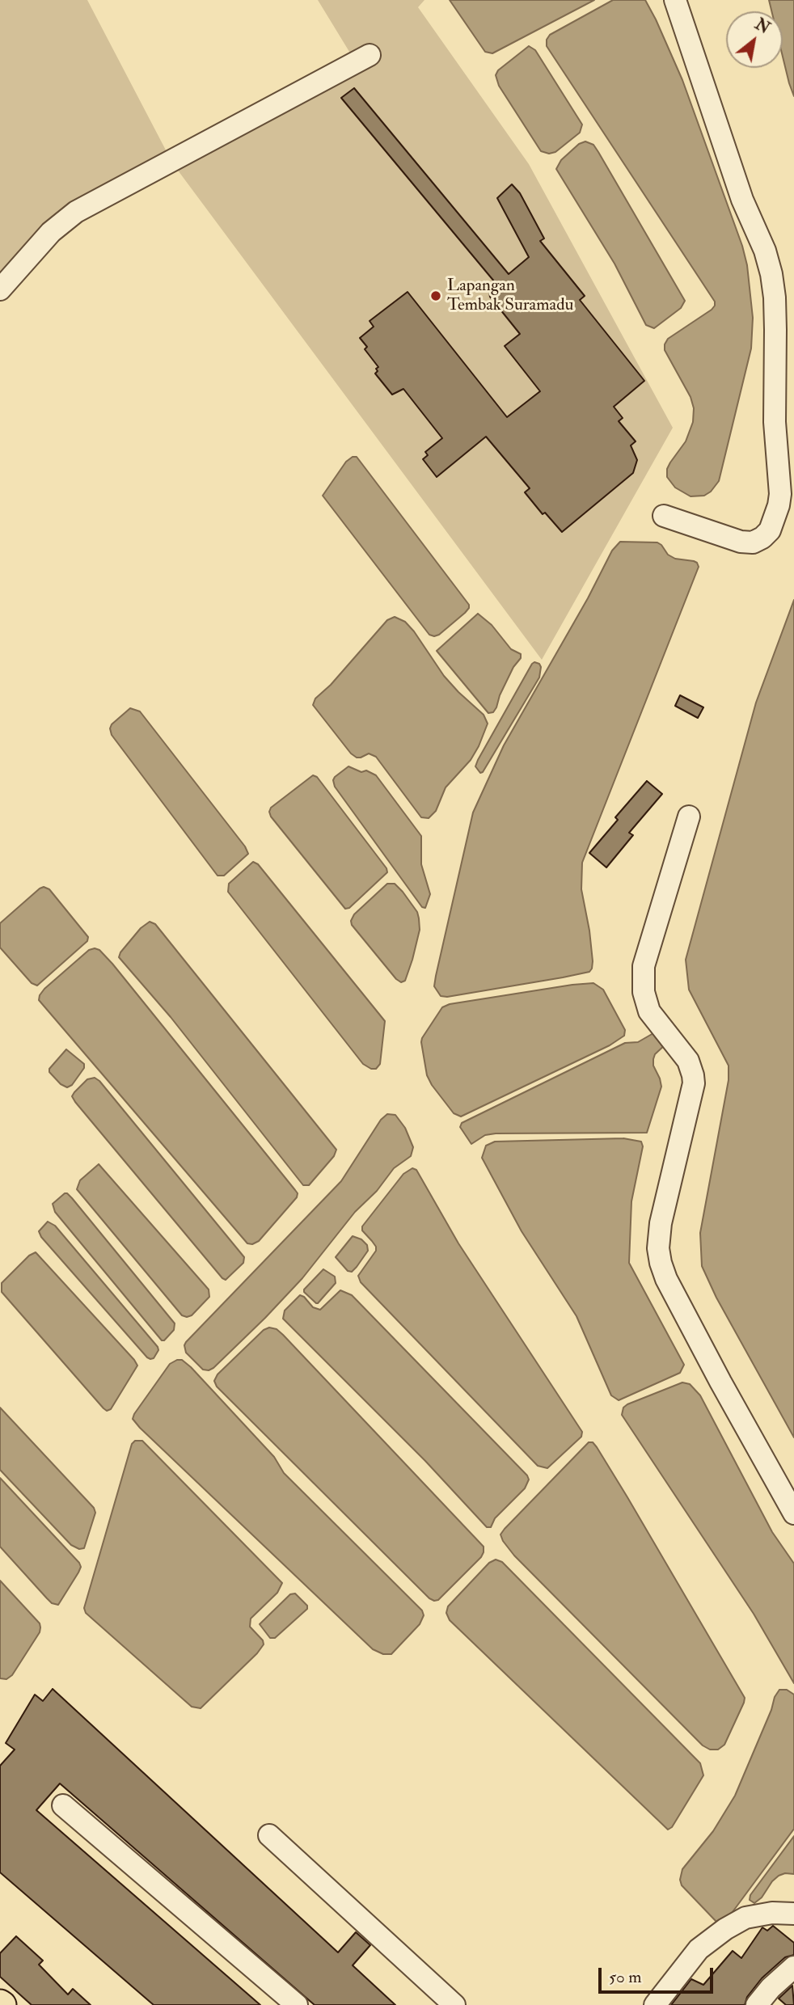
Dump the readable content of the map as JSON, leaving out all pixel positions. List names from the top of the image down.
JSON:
{
  "places": ["Lapangan Tembak Suramadu"],
  "scale_bar": "50 m",
  "north": "top right"
}
